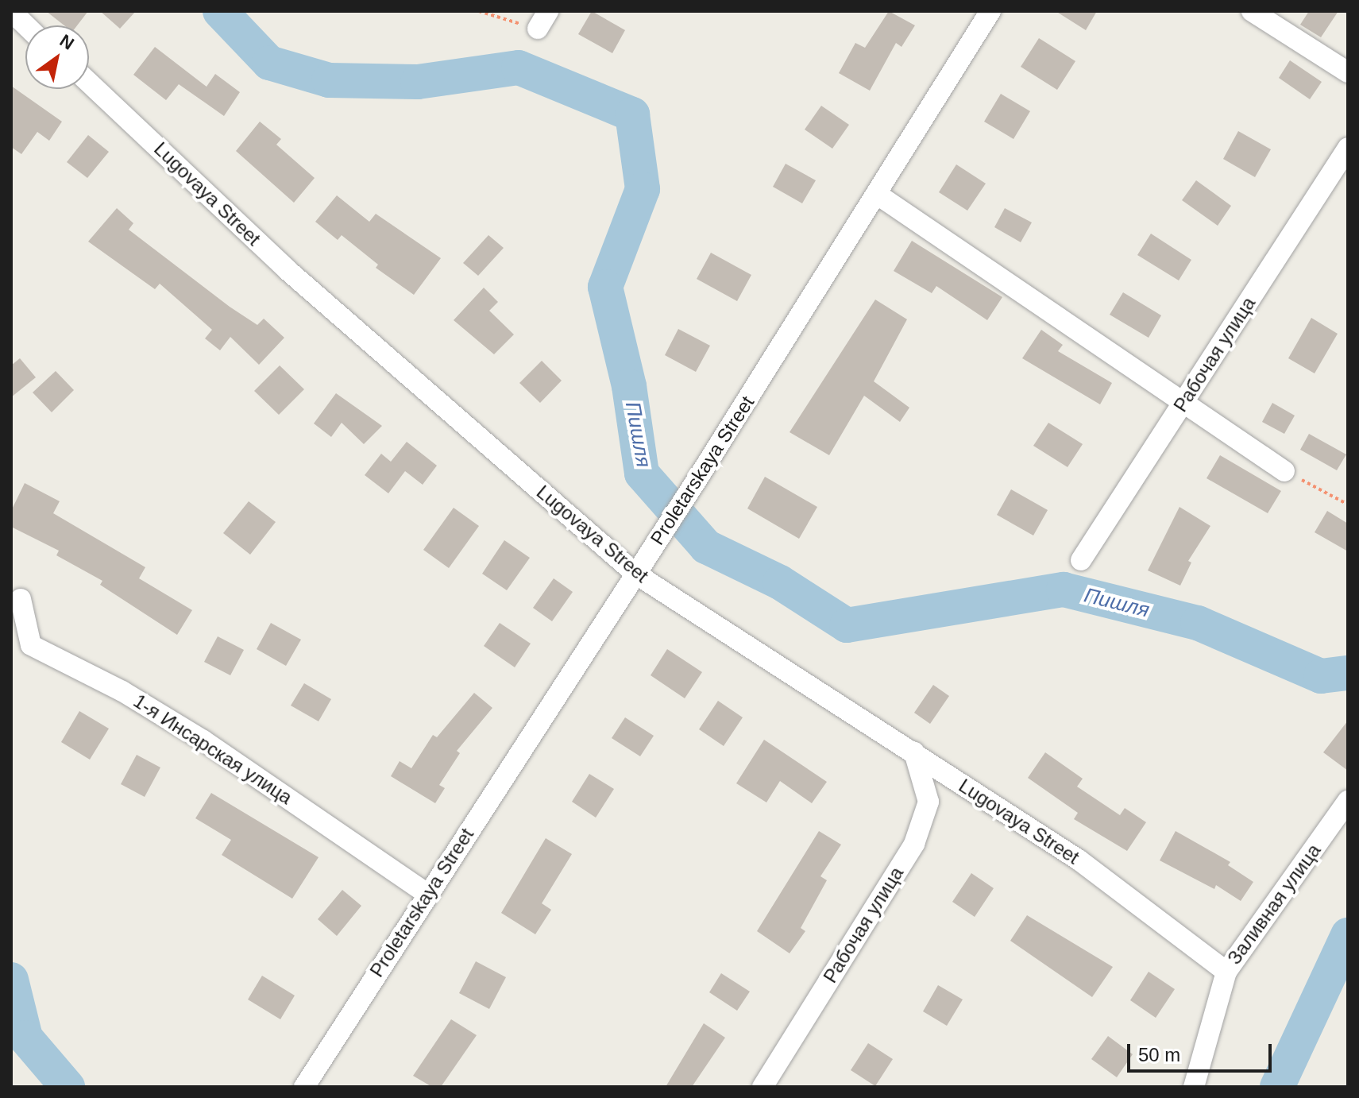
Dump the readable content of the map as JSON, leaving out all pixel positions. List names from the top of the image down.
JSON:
{
  "streets": {
    "street": [
      "Lugovaya Street",
      "Рабочая улица",
      "Proletarskaya Street",
      "1-я Инсарская улица",
      "Заливная улица"
    ]
  },
  "crossings": [
    ["Lugovaya Street", "Рабочая улица"],
    ["Lugovaya Street", "Proletarskaya Street"],
    ["Lugovaya Street", "Заливная улица"],
    ["Proletarskaya Street", "1-я Инсарская улица"]
  ],
  "water": ["Пишля"],
  "scale_bar": "50 m",
  "north": "top right"
}
